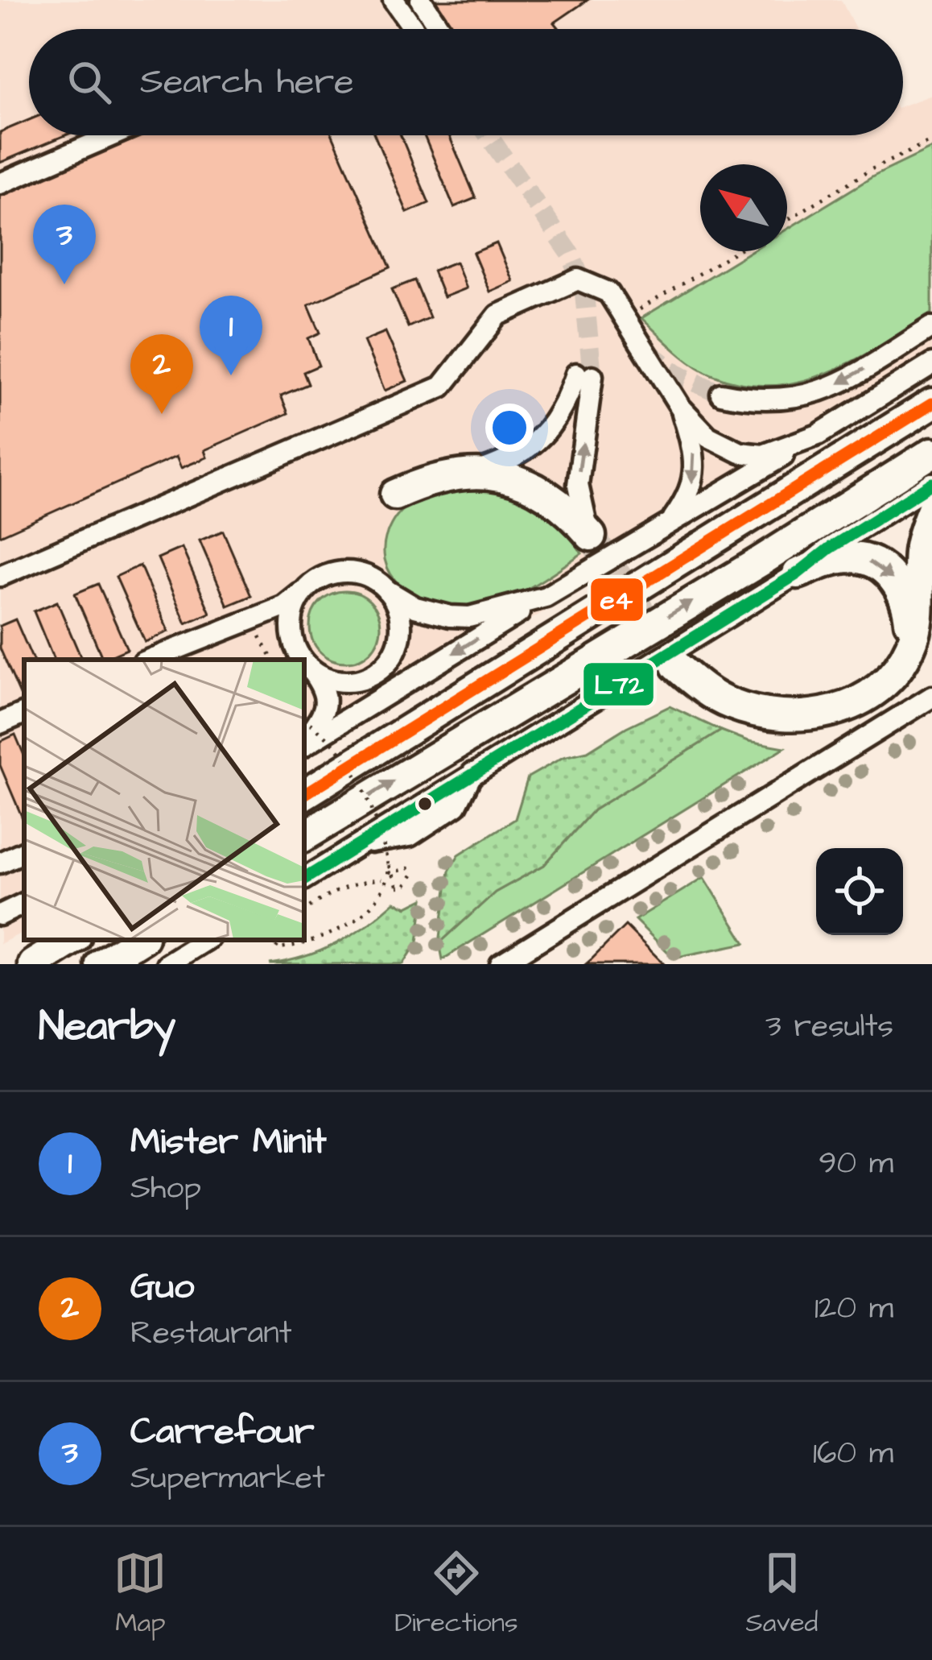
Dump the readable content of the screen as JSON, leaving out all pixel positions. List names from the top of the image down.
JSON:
{
  "lines": ["transit line e4", "transit line L72"],
  "north": "top left",
  "page": {
    "search": "Search here",
    "pins": ["3", "1", "2"],
    "heading": ["Nearby", "3 results"],
    "list": [
      {
        "mark": "1",
        "name": "Mister Minit",
        "note": "Shop",
        "value": "90 m"
      },
      {
        "mark": "2",
        "name": "Guo",
        "note": "Restaurant",
        "value": "120 m"
      },
      {
        "mark": "3",
        "name": "Carrefour",
        "note": "Supermarket",
        "value": "160 m"
      }
    ],
    "nav": ["Map", "Directions", "Saved"]
  }
}
